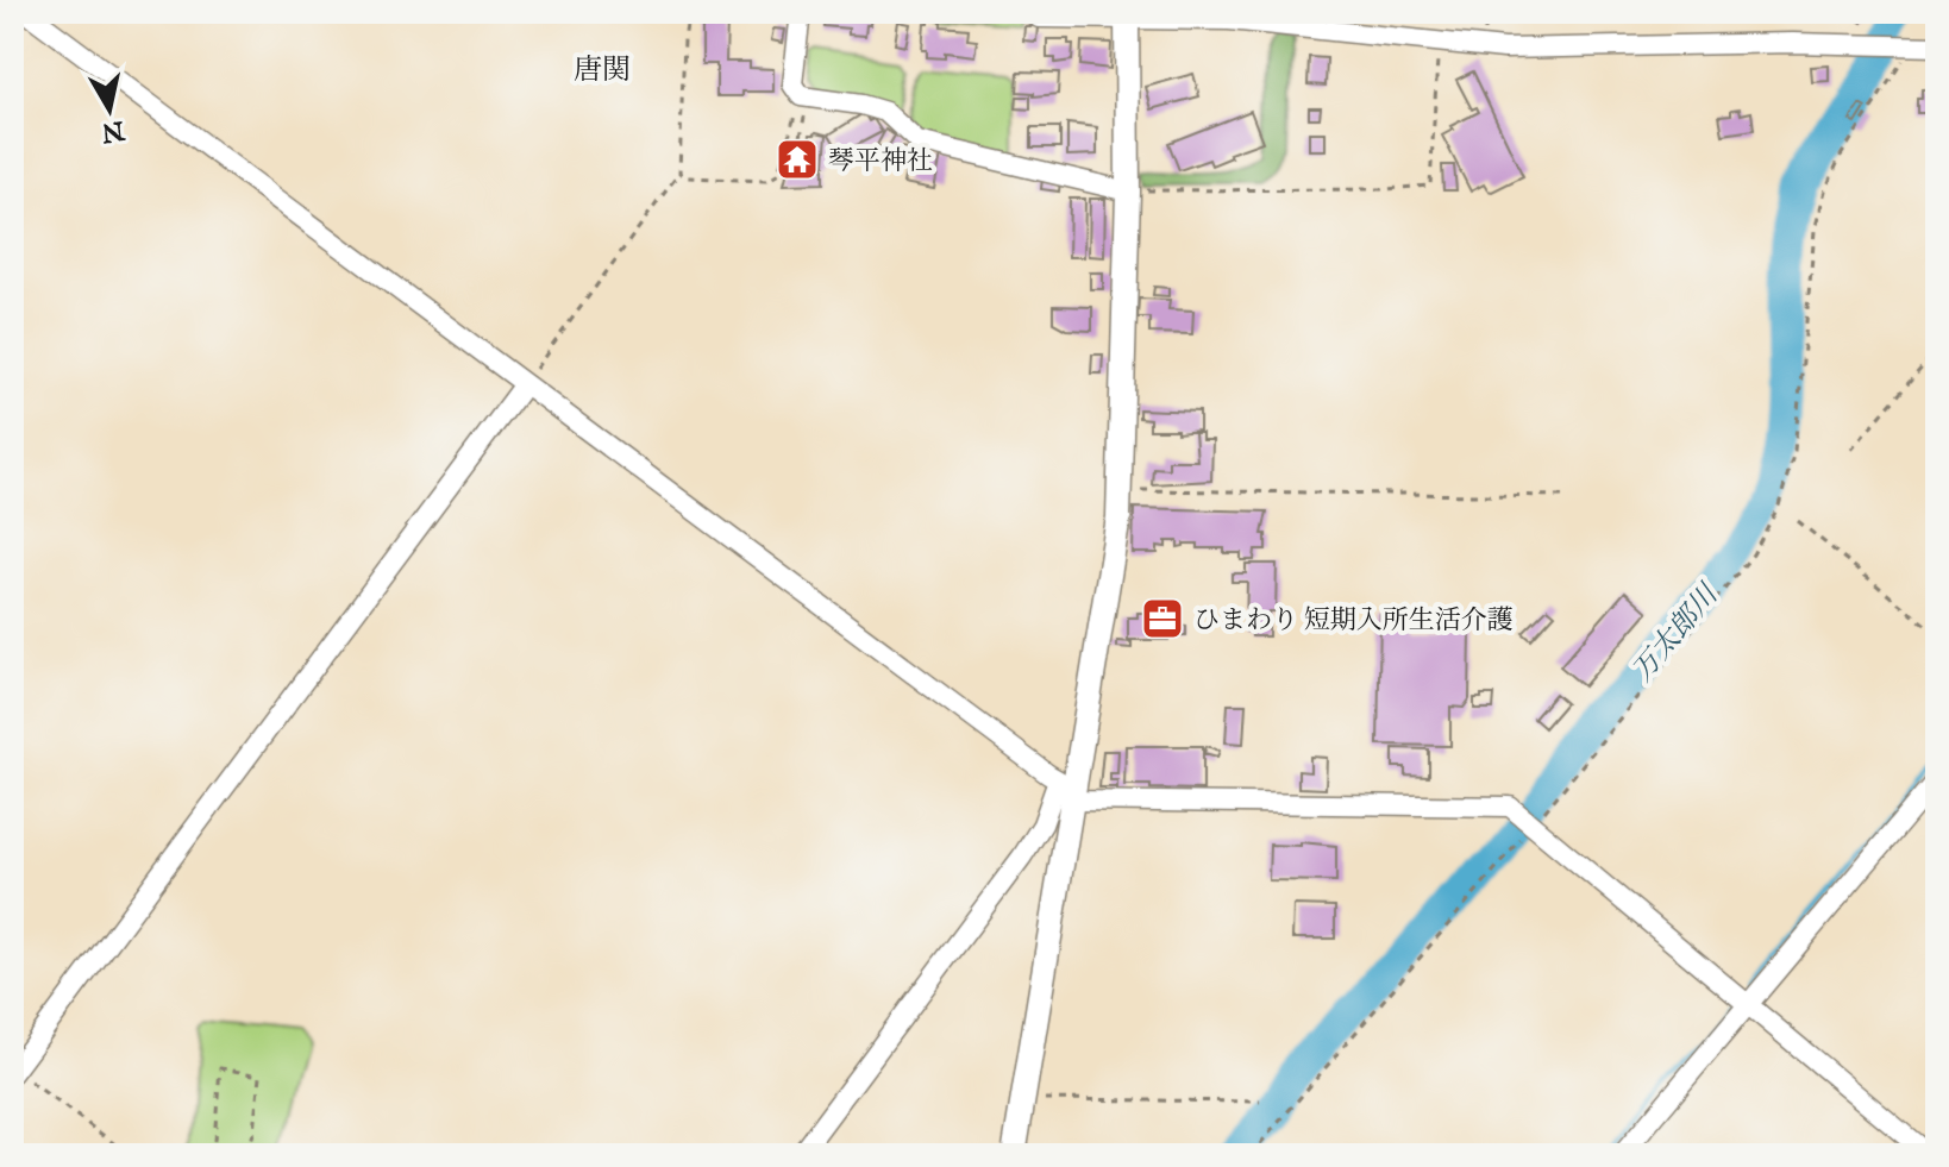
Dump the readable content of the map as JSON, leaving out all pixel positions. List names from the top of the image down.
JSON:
{
  "districts": ["唐関"],
  "water": ["万太郎川"],
  "places": {
    "temple": ["琴平神社"],
    "office": ["ひまわり 短期入所生活介護"]
  },
  "north": "bottom"
}
